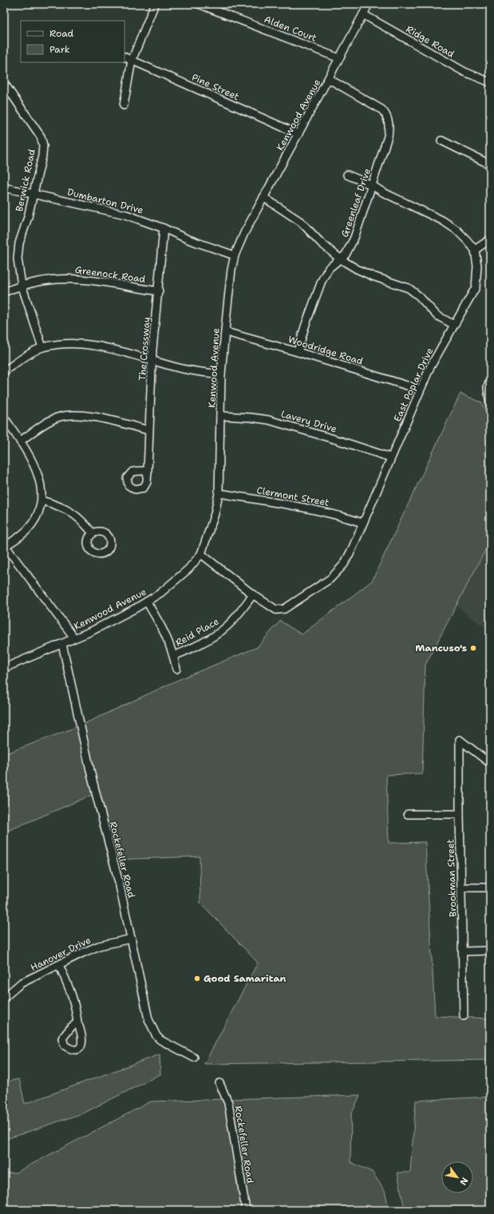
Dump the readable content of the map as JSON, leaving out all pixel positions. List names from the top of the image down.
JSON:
{
  "streets": {
    "street": [
      "Alden Court",
      "Ridge Road",
      "Pine Street",
      "Kenwood Avenue",
      "Berwick Road",
      "Dumbarton Drive",
      "Greenleaf Drive",
      "Greenock Road",
      "The Crossway",
      "Woodridge Road",
      "East Poplar Drive",
      "Lavery Drive",
      "Clermont Street",
      "Reid Place",
      "Rockefeller Road",
      "Brookman Street",
      "Hanover Drive"
    ]
  },
  "crossings": [
    ["Alden Court", "Kenwood Avenue"],
    ["Ridge Road", "Kenwood Avenue"],
    ["Pine Street", "Kenwood Avenue"],
    ["Kenwood Avenue", "Dumbarton Drive"],
    ["Kenwood Avenue", "Greenleaf Drive"],
    ["Kenwood Avenue", "Woodridge Road"],
    ["Kenwood Avenue", "Lavery Drive"],
    ["Kenwood Avenue", "Clermont Street"],
    ["Kenwood Avenue", "Rockefeller Road"],
    ["Berwick Road", "Dumbarton Drive"],
    ["Berwick Road", "Greenock Road"],
    ["Dumbarton Drive", "The Crossway"],
    ["Greenleaf Drive", "Woodridge Road"],
    ["Greenock Road", "The Crossway"],
    ["Woodridge Road", "East Poplar Drive"],
    ["East Poplar Drive", "Lavery Drive"],
    ["East Poplar Drive", "Clermont Street"],
    ["East Poplar Drive", "Reid Place"],
    ["Rockefeller Road", "Hanover Drive"]
  ],
  "places": ["Mancuso's", "Good Samaritan"],
  "legend": ["Road", "Park"],
  "north": "bottom right"
}
